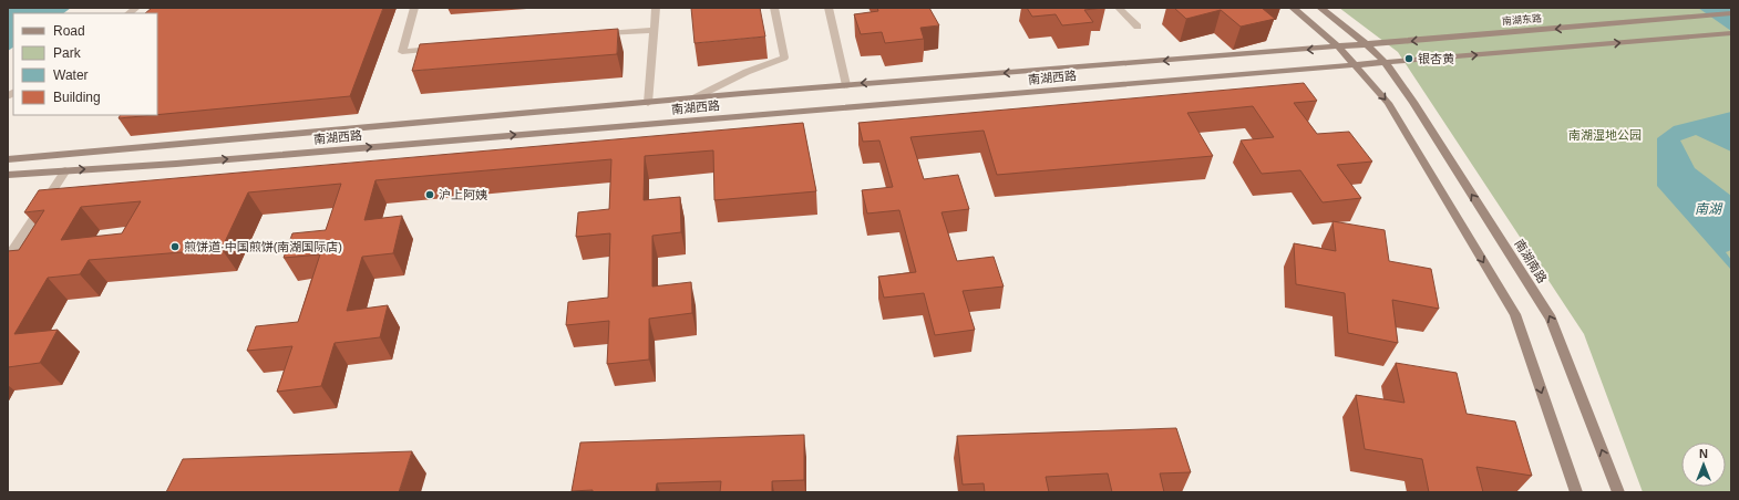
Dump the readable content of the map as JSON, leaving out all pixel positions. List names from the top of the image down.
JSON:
{
  "streets": {
    "main road": ["南湖东路", "南湖西路", "南湖南路"]
  },
  "crossings": [
    ["南湖东路", "南湖西路"],
    ["南湖东路", "南湖南路"],
    ["南湖西路", "南湖南路"]
  ],
  "water": ["南湖"],
  "parks": ["南湖湿地公园"],
  "places": ["银杏黄", "沪上阿姨", "煎饼道·中国煎饼(南湖国际店)"],
  "legend": [
    "Road",
    "Park",
    "Water",
    "Building"
  ],
  "north": "top"
}
